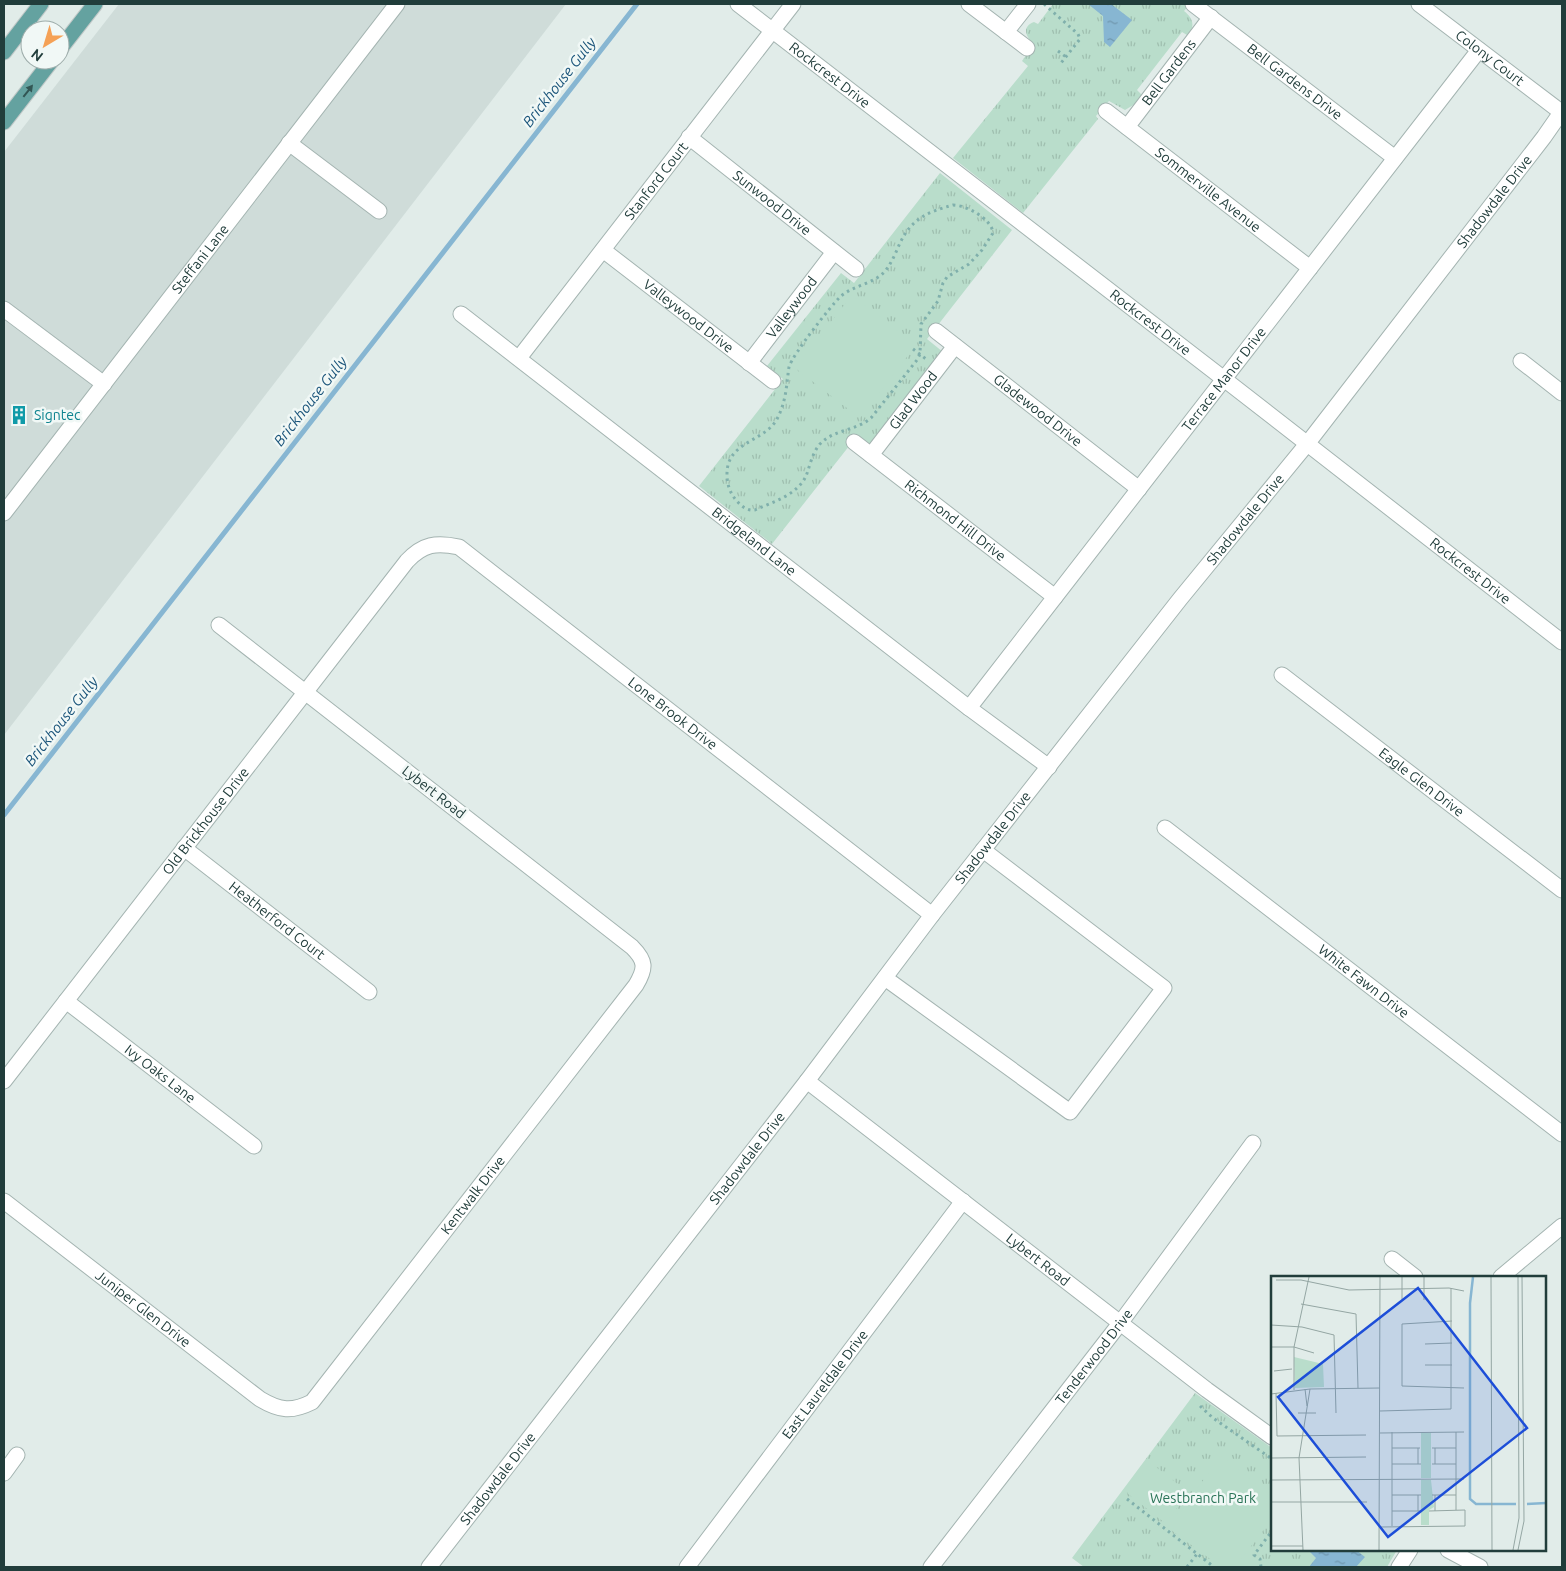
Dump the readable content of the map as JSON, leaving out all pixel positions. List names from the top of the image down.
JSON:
{
  "streets": {
    "street": [
      "Colony Court",
      "Bell Gardens",
      "Rockcrest Drive",
      "Bell Gardens Drive",
      "Stanford Court",
      "Sommerville Avenue",
      "Shadowdale Drive",
      "Sunwood Drive",
      "Steffani Lane",
      "Valleywood",
      "Valleywood Drive",
      "Terrace Manor Drive",
      "Glad Wood",
      "Gladewood Drive",
      "Richmond Hill Drive",
      "Bridgeland Lane",
      "Lone Brook Drive",
      "Eagle Glen Drive",
      "Lybert Road",
      "Old Brickhouse Drive",
      "Heatherford Court",
      "White Fawn Drive",
      "Ivy Oaks Lane",
      "Kentwalk Drive",
      "Juniper Glen Drive",
      "Tenderwood Drive",
      "East Laureldale Drive"
    ]
  },
  "crossings": [
    ["Colony Court", "Shadowdale Drive"],
    ["Colony Court", "Terrace Manor Drive"],
    ["Bell Gardens", "Bell Gardens Drive"],
    ["Bell Gardens", "Sommerville Avenue"],
    ["Rockcrest Drive", "Stanford Court"],
    ["Rockcrest Drive", "Shadowdale Drive"],
    ["Rockcrest Drive", "Terrace Manor Drive"],
    ["Bell Gardens Drive", "Terrace Manor Drive"],
    ["Stanford Court", "Sunwood Drive"],
    ["Stanford Court", "Valleywood Drive"],
    ["Stanford Court", "Bridgeland Lane"],
    ["Sommerville Avenue", "Terrace Manor Drive"],
    ["Shadowdale Drive", "Bridgeland Lane"],
    ["Shadowdale Drive", "Lone Brook Drive"],
    ["Shadowdale Drive", "Lybert Road"],
    ["Sunwood Drive", "Valleywood"],
    ["Valleywood", "Valleywood Drive"],
    ["Terrace Manor Drive", "Gladewood Drive"],
    ["Terrace Manor Drive", "Richmond Hill Drive"],
    ["Terrace Manor Drive", "Bridgeland Lane"],
    ["Glad Wood", "Gladewood Drive"],
    ["Glad Wood", "Richmond Hill Drive"],
    ["Lone Brook Drive", "Old Brickhouse Drive"],
    ["Lybert Road", "Old Brickhouse Drive"],
    ["Lybert Road", "Kentwalk Drive"],
    ["Lybert Road", "Tenderwood Drive"],
    ["Lybert Road", "East Laureldale Drive"],
    ["Old Brickhouse Drive", "Heatherford Court"],
    ["Old Brickhouse Drive", "Ivy Oaks Lane"],
    ["Kentwalk Drive", "Juniper Glen Drive"]
  ],
  "water": ["Brickhouse Gully"],
  "parks": ["Westbranch Park"],
  "places": {
    "building": ["Signtec"]
  },
  "north": "bottom left"
}
